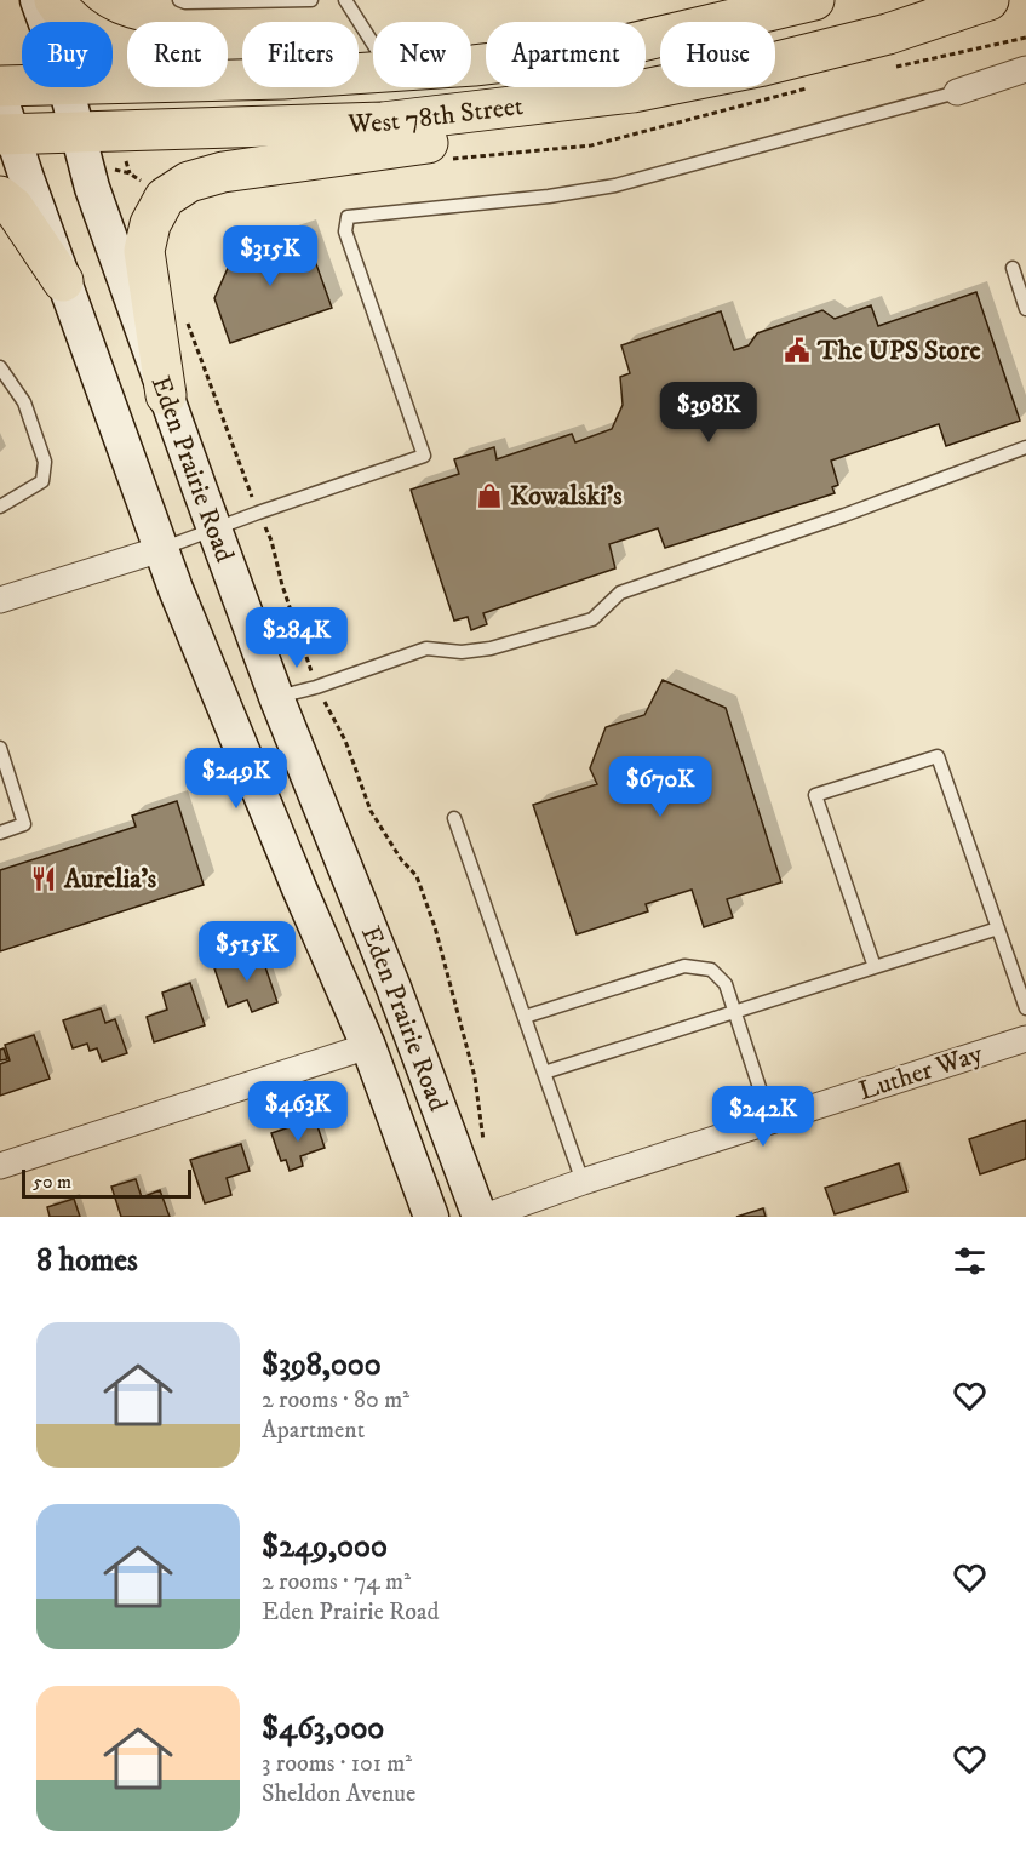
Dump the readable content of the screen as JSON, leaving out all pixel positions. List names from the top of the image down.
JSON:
{
  "streets": {
    "main road": ["West 78th Street", "Eden Prairie Road"],
    "street": ["Luther Way"]
  },
  "crossings": [
    ["West 78th Street", "Eden Prairie Road"],
    ["Eden Prairie Road", "Luther Way"]
  ],
  "places": {
    "public building": ["The UPS Store"],
    "shop": ["Kowalski's"],
    "restaurant": ["Aurelia's"]
  },
  "scale_bar": "50 m",
  "page": {
    "chip": [
      "Buy",
      "Rent",
      "Filters",
      "New",
      "Apartment",
      "House"
    ],
    "price": [
      "$315K",
      "$398K",
      "$284K",
      "$249K",
      "$670K",
      "$515K",
      "$463K",
      "$242K"
    ],
    "scale": "50 m",
    "heading": "8 homes",
    "list": [
      {
        "name": "$398,000",
        "note": "2 rooms · 80 m² · Apartment"
      },
      {
        "name": "$249,000",
        "note": "2 rooms · 74 m² · Eden Prairie Road"
      },
      {
        "name": "$463,000",
        "note": "3 rooms · 101 m² · Sheldon Avenue"
      }
    ]
  }
}
